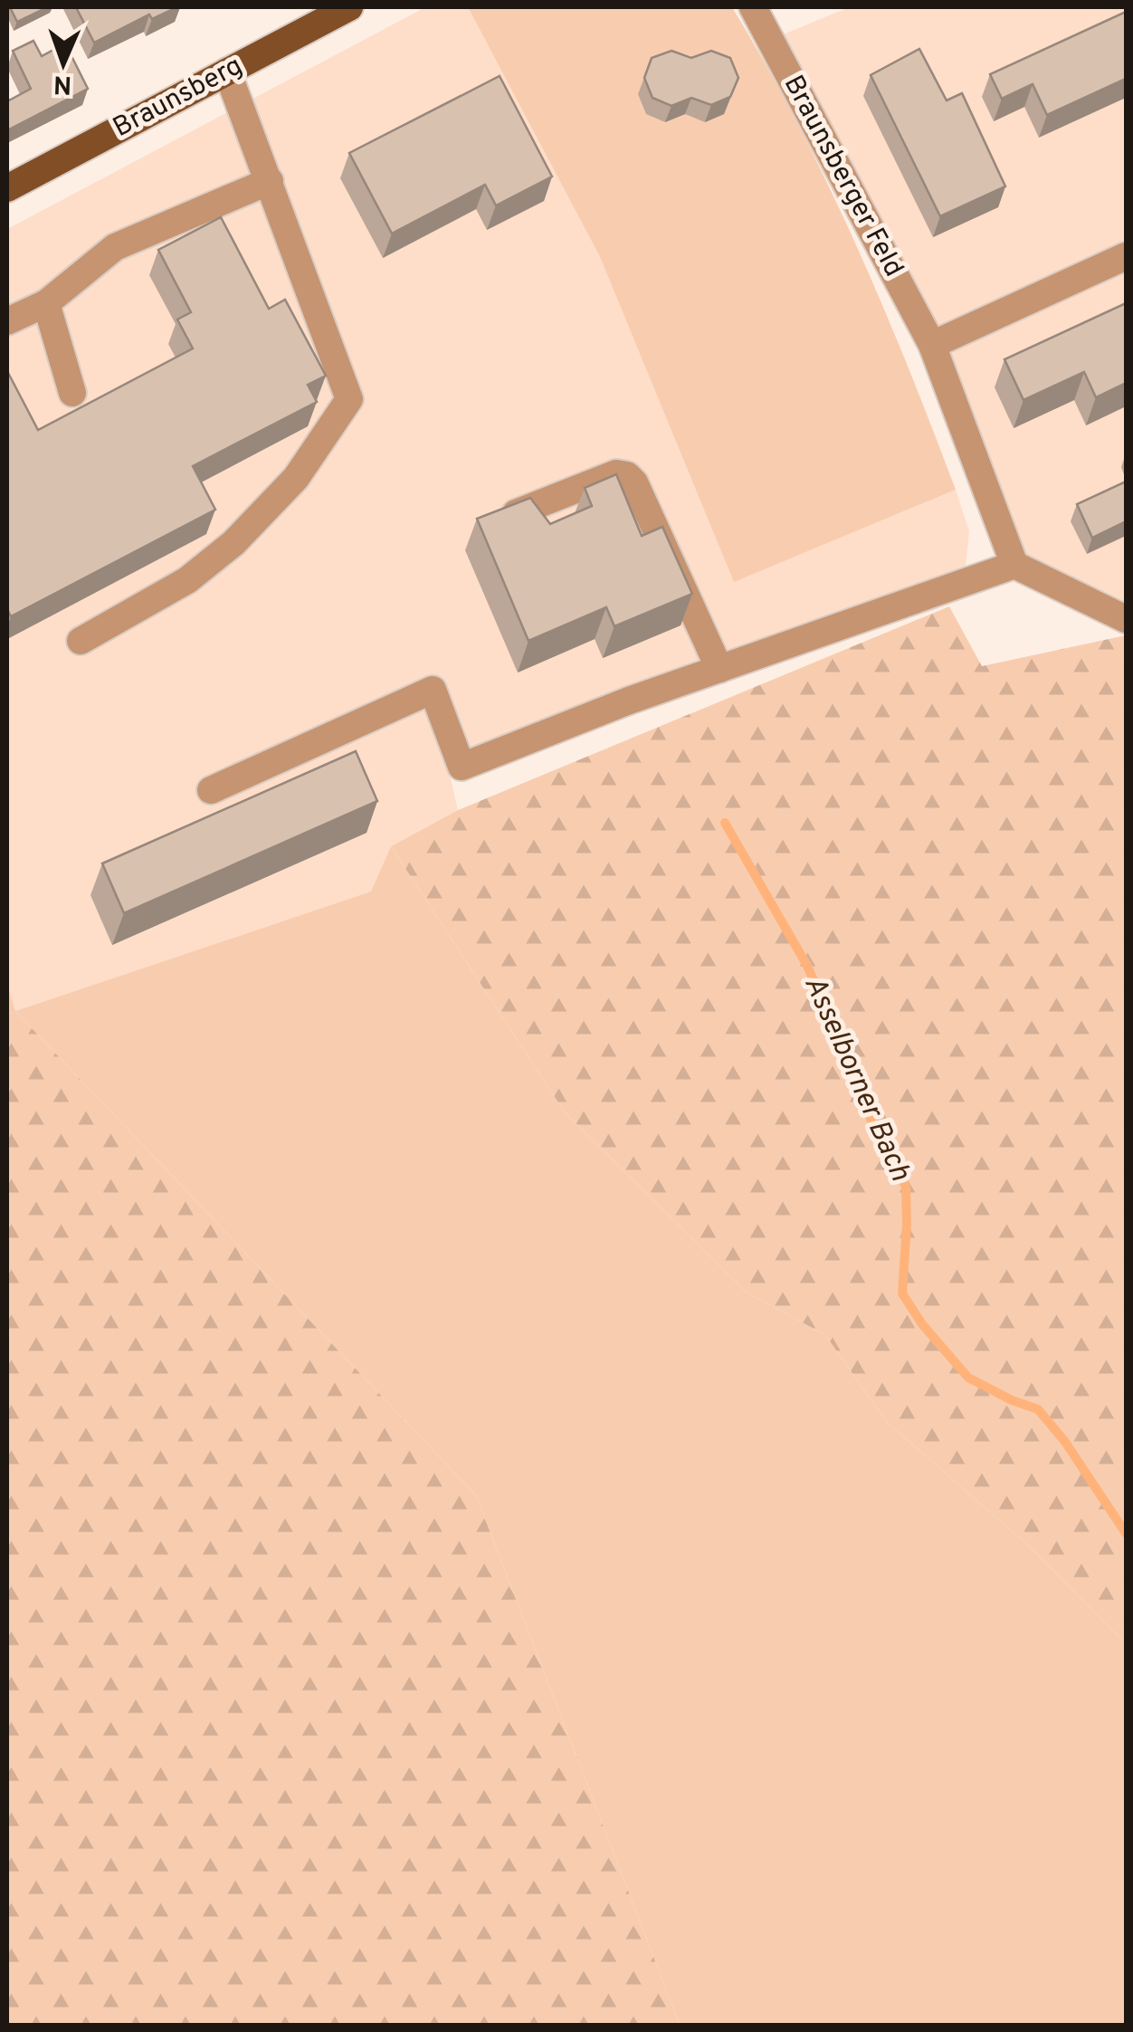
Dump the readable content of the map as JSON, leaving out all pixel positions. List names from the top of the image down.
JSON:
{
  "streets": {
    "main road": ["Braunsberg"],
    "street": ["Braunsberger Feld"]
  },
  "water": ["Asselborner Bach"],
  "north": "bottom"
}
